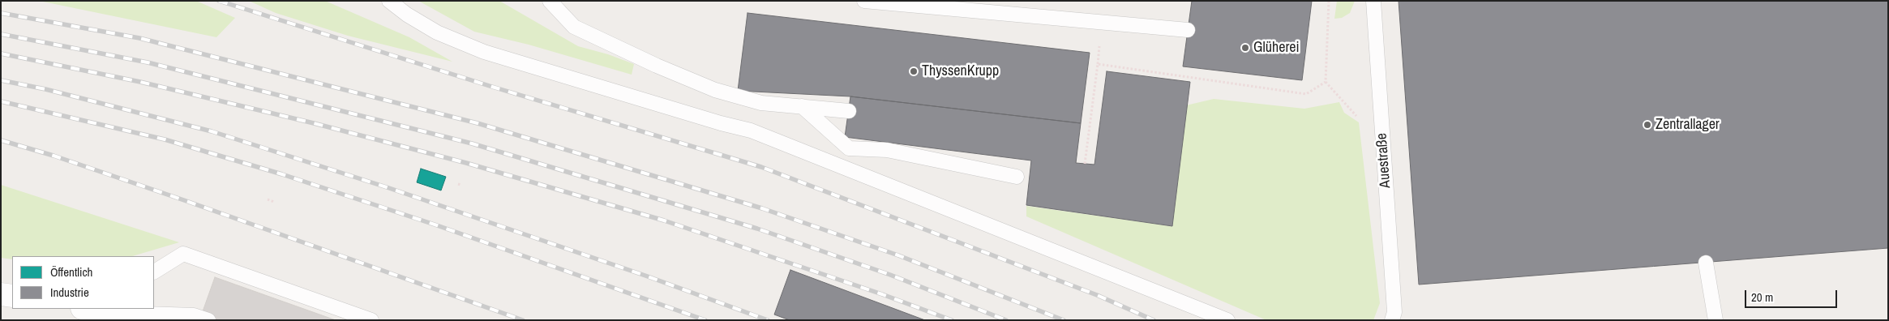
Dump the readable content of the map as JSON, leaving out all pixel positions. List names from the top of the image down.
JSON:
{
  "streets": {
    "lane": ["Auestraße"]
  },
  "places": ["Glüherei", "ThyssenKrupp", "Zentrallager"],
  "legend": ["Öffentlich", "Industrie"],
  "scale_bar": "20 m"
}
